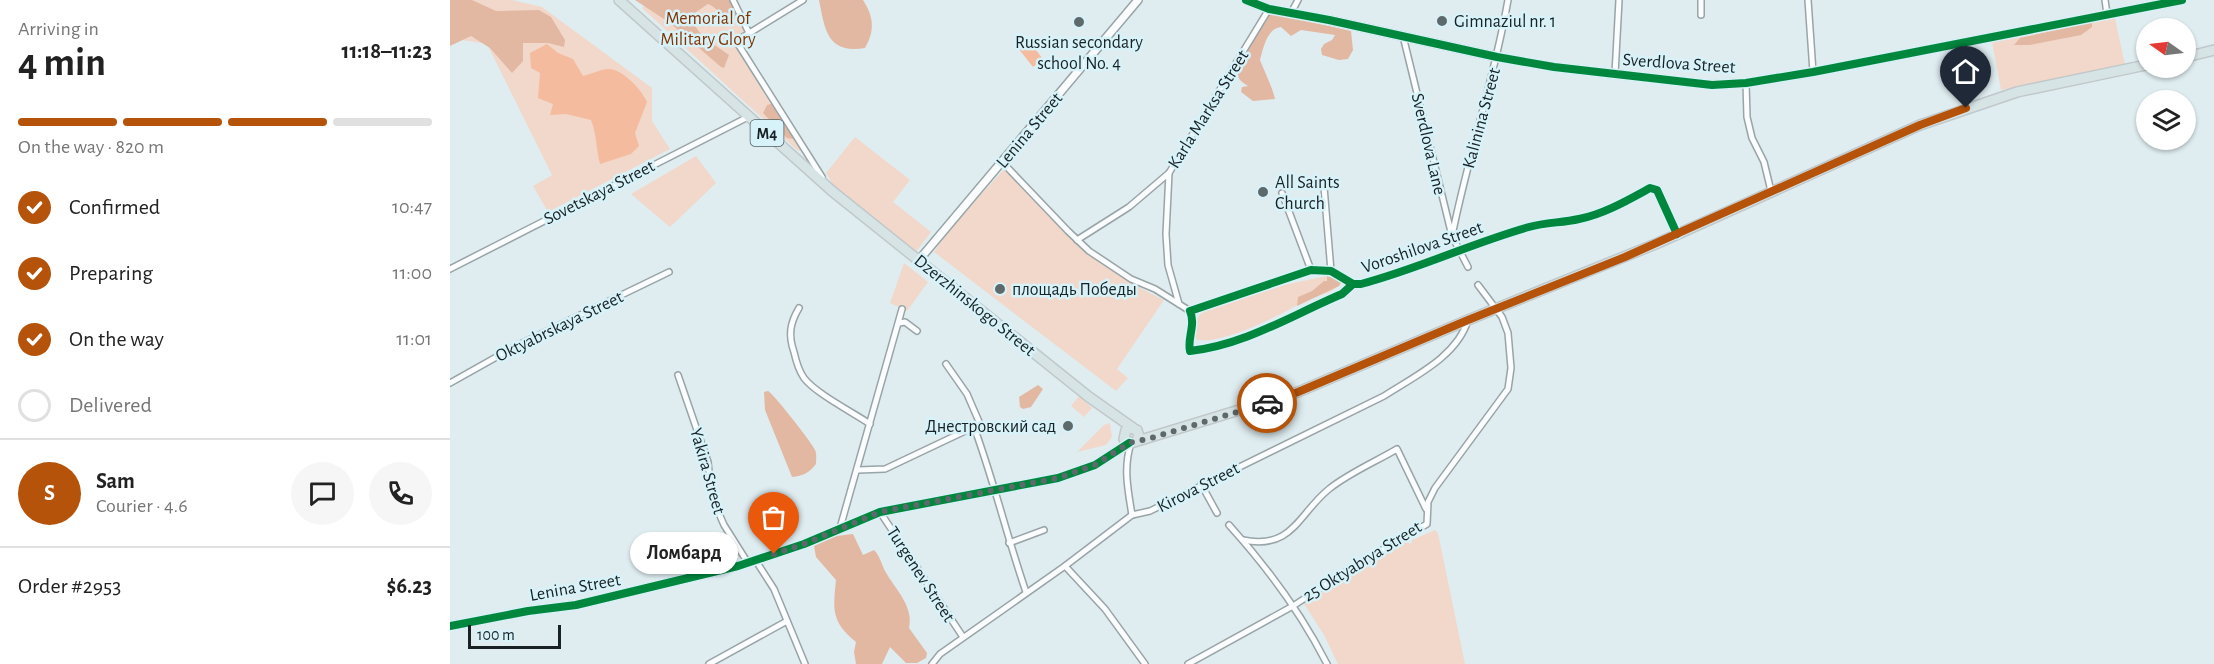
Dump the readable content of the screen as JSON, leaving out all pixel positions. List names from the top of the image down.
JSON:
{
  "streets": {
    "highway": ["M4", "Dzerzhinskogo Street"],
    "street": [
      "Sverdlova Street",
      "Karla Marksa Street",
      "Kalinina Street",
      "Lenina Street",
      "Sverdlova Lane",
      "Sovetskaya Street",
      "Voroshilova Street",
      "Oktyabrskaya Street",
      "Yakira Street",
      "Kirova Street",
      "25 Oktyabrya Street",
      "Turgenev Street"
    ]
  },
  "crossings": [
    ["Sverdlova Street", "Karla Marksa Street"],
    ["Sverdlova Street", "Kalinina Street"],
    ["Sverdlova Street", "Sverdlova Lane"],
    ["Kalinina Street", "Sverdlova Lane"],
    ["Lenina Street", "Dzerzhinskogo Street"],
    ["Lenina Street", "Yakira Street"],
    ["Lenina Street", "Turgenev Street"],
    ["M4", "Dzerzhinskogo Street"],
    ["Sverdlova Lane", "Voroshilova Street"],
    ["Sovetskaya Street", "Dzerzhinskogo Street"],
    ["Kirova Street", "Turgenev Street"]
  ],
  "parks": ["Memorial of Military Glory"],
  "places": [
    "Gimnaziul nr. 1",
    "Russian secondary school No. 4",
    "All Saints Church",
    "площадь Победы",
    "Днестровский сад",
    "Ломбард"
  ],
  "scale_bar": "100 m",
  "north": "left",
  "page": {
    "heading": ["4 min", "Arriving in", "11:18–11:23"],
    "panel": [
      "Sam",
      "Courier · 4.6",
      "Order #2953",
      "$6.23"
    ],
    "bar": "On the way · 820 m",
    "list": [
      ["Confirmed", "10:47"],
      ["Preparing", "11:00"],
      ["On the way", "11:01"],
      "Delivered"
    ],
    "round": "S",
    "bubble": "Ломбард",
    "scale": "100 m"
  }
}
